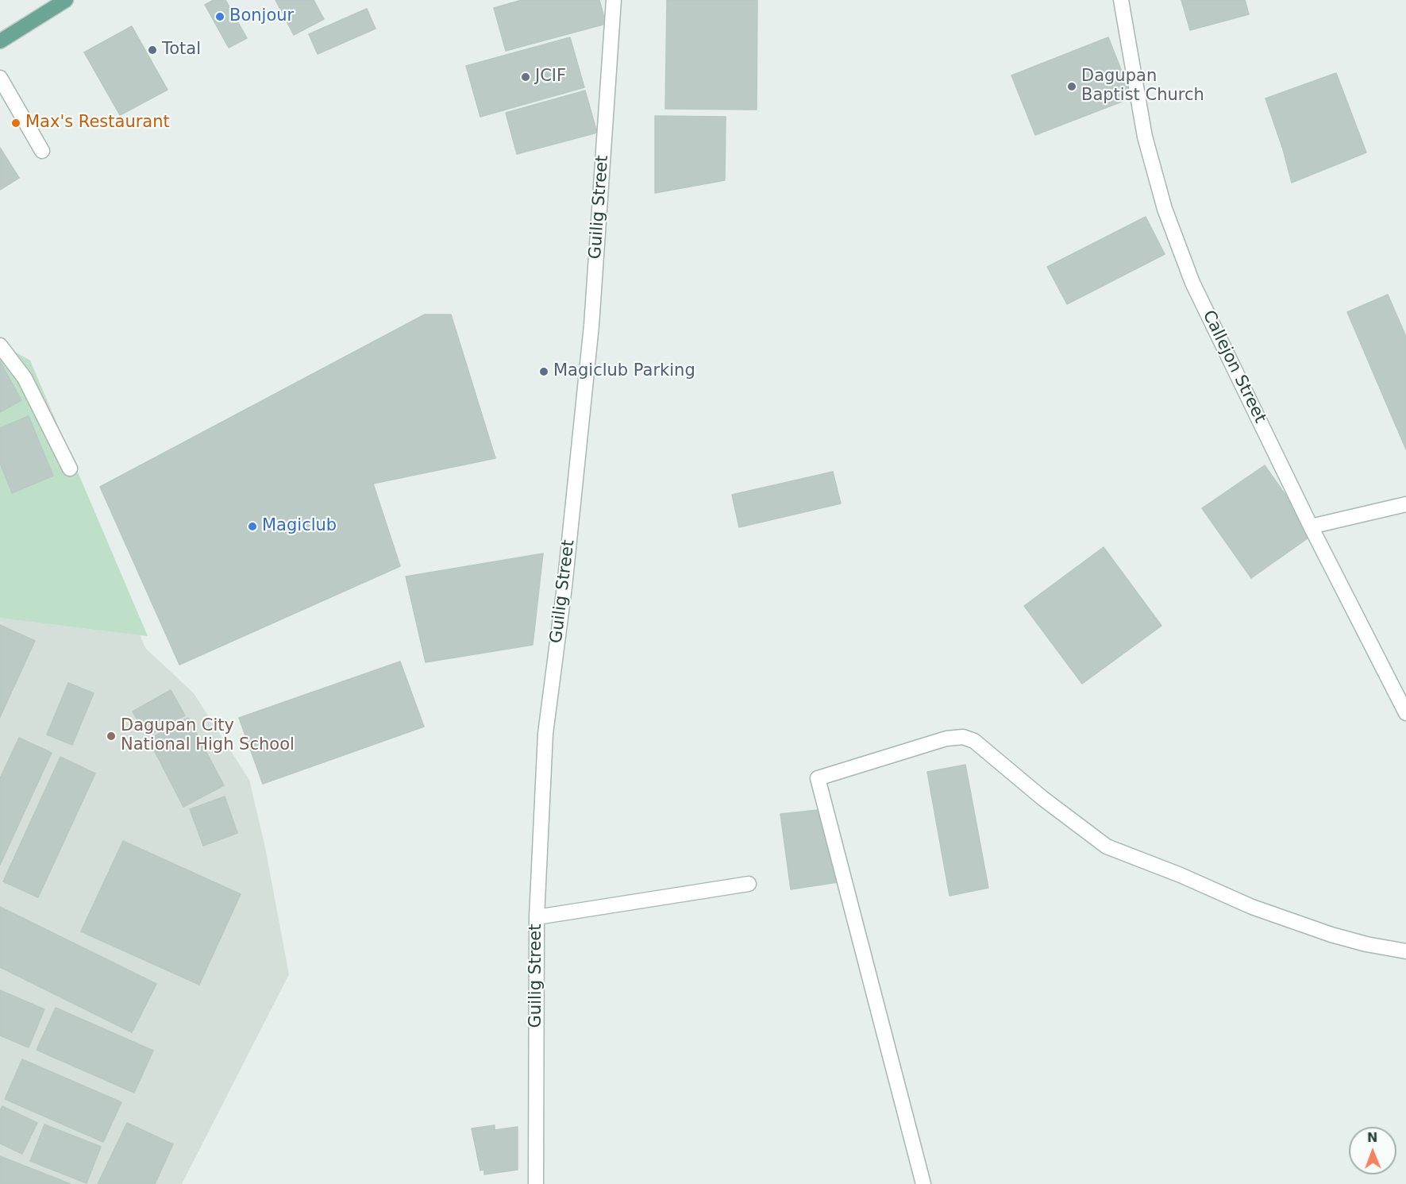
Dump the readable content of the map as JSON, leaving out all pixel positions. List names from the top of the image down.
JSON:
{
  "streets": {
    "street": ["Guilig Street", "Callejon Street"]
  },
  "places": [
    "Bonjour",
    "Total",
    "JCIF",
    "Dagupan Baptist Church",
    "Max's Restaurant",
    "Magiclub Parking",
    "Magiclub",
    "Dagupan City National High School"
  ],
  "north": "top"
}
